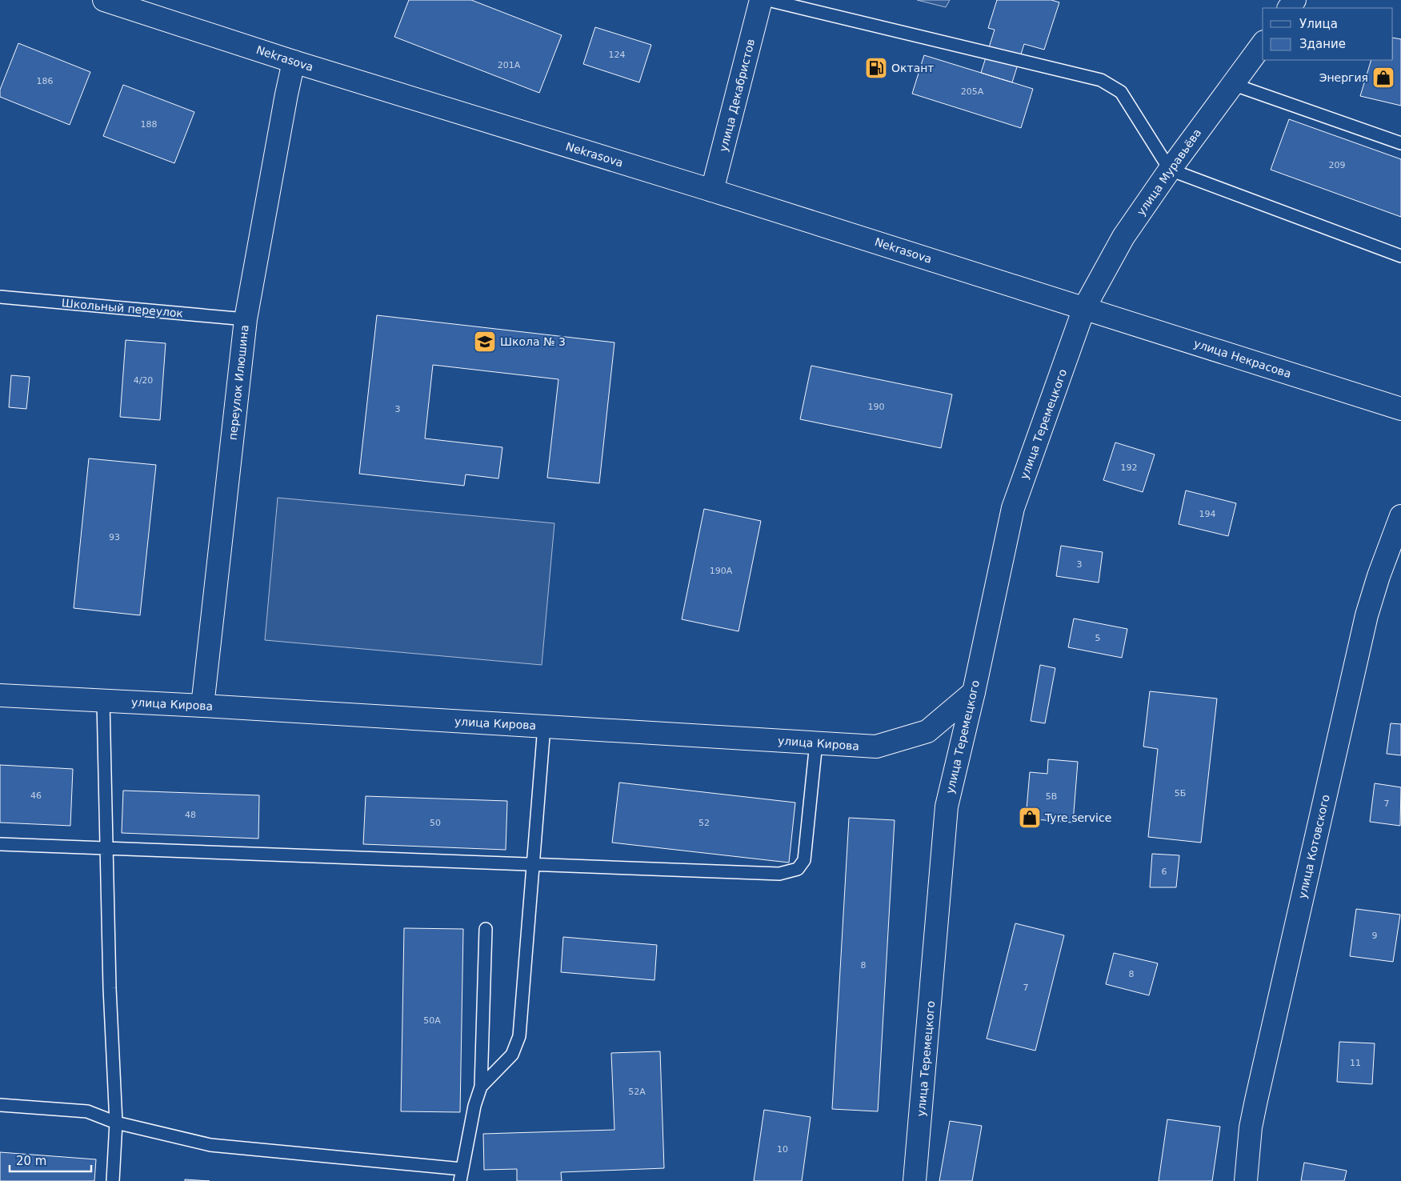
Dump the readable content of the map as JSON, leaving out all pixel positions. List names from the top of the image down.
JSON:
{
  "streets": {
    "main road": [
      "Nekrasova",
      "улица Декабристов",
      "улица Муравьёва",
      "улица Некрасова",
      "переулок Илюшина",
      "улица Теремецкого",
      "улица Кирова",
      "улица Котовского"
    ],
    "lane": ["Школьный переулок"]
  },
  "crossings": [
    ["Nekrasova", "улица Декабристов"],
    ["Nekrasova", "улица Муравьёва"],
    ["Nekrasova", "улица Некрасова"],
    ["Nekrasova", "переулок Илюшина"],
    ["Nekrasova", "улица Теремецкого"],
    ["улица Муравьёва", "улица Некрасова"],
    ["улица Муравьёва", "улица Теремецкого"],
    ["Школьный переулок", "переулок Илюшина"],
    ["улица Некрасова", "улица Теремецкого"],
    ["переулок Илюшина", "улица Кирова"],
    ["улица Теремецкого", "улица Кирова"]
  ],
  "places": {
    "fuel station": ["Октант"],
    "shop": ["Энергия", "Tyre service"],
    "school or university": ["Школа № 3"]
  },
  "house_numbers": [
    "124",
    "201А",
    "186",
    "205А",
    "188",
    "209",
    "4/20",
    "190",
    "3",
    "192",
    "194",
    "93",
    "3",
    "190А",
    "5",
    "5Б",
    "46",
    "5В",
    "7",
    "48",
    "50",
    "52",
    "6",
    "9",
    "8",
    "8",
    "7",
    "50А",
    "11",
    "52А",
    "10"
  ],
  "legend": ["Улица", "Здание"],
  "scale_bar": "20 m"
}
